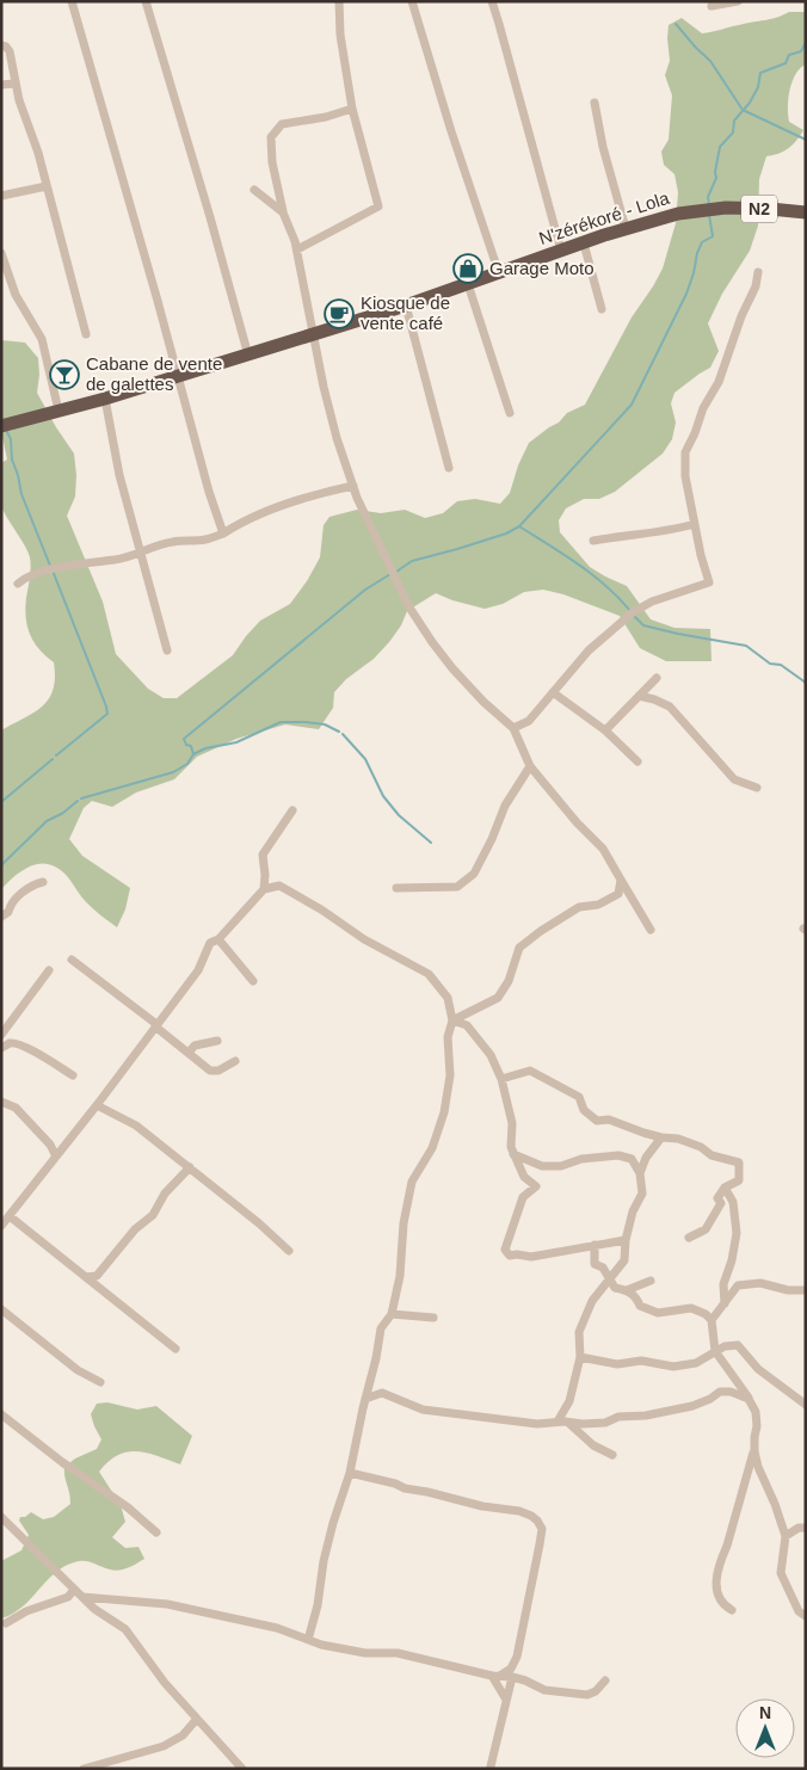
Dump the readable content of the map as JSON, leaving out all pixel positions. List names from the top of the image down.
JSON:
{
  "streets": {
    "highway": ["N2", "N'zérékoré - Lola"]
  },
  "places": {
    "shop": ["Garage Moto"],
    "cafe": ["Kiosque de vente café"],
    "bar": ["Cabane de vente de galettes"]
  },
  "north": "top"
}
